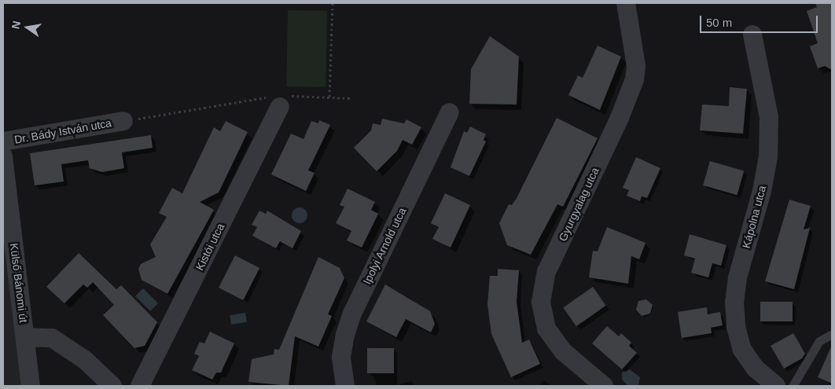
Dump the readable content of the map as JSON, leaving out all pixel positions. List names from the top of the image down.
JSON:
{
  "streets": {
    "street": [
      "Dr. Bády István utca",
      "Gyurgyalag utca",
      "Kápolna utca",
      "Ipolyi Arnold utca",
      "Kistói utca",
      "Külső Bánomi út"
    ]
  },
  "scale_bar": "50 m",
  "north": "left"
}
